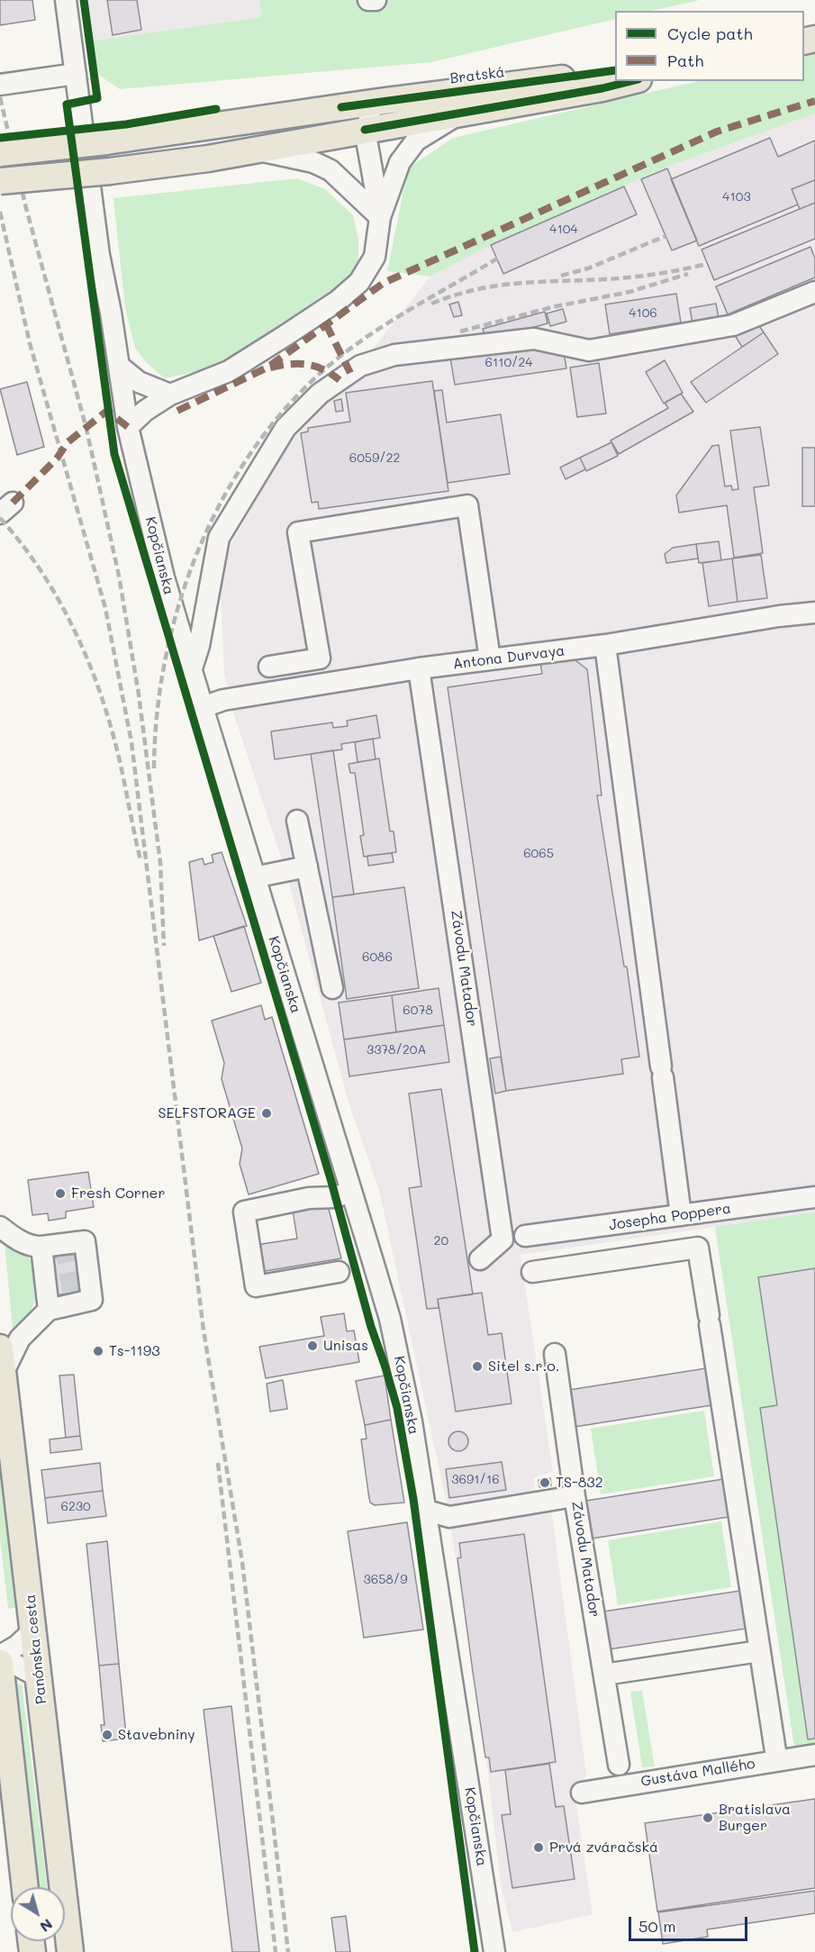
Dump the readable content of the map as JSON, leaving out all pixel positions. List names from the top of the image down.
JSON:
{
  "streets": {
    "main road": ["Bratská", "Panónska cesta"],
    "street": [
      "Kopčianska",
      "Antona Durvaya",
      "Závodu Matador",
      "Josepha Poppera",
      "Gustáva Mallého"
    ]
  },
  "crossings": [
    ["Kopčianska", "Antona Durvaya"],
    ["Antona Durvaya", "Závodu Matador"]
  ],
  "places": [
    "SELFSTORAGE",
    "Fresh Corner",
    "Unisas",
    "Ts-1193",
    "Sitel s.r.o.",
    "TS-832",
    "Stavebniny",
    "Bratislava Burger",
    "Prvá zváračská"
  ],
  "house_numbers": [
    "4103",
    "4104",
    "4106",
    "6110/24",
    "6059/22",
    "6065",
    "6086",
    "6078",
    "3378/20A",
    "20",
    "3691/16",
    "6230",
    "3658/9"
  ],
  "legend": ["Cycle path", "Path"],
  "scale_bar": "50 m",
  "north": "bottom right"
}
